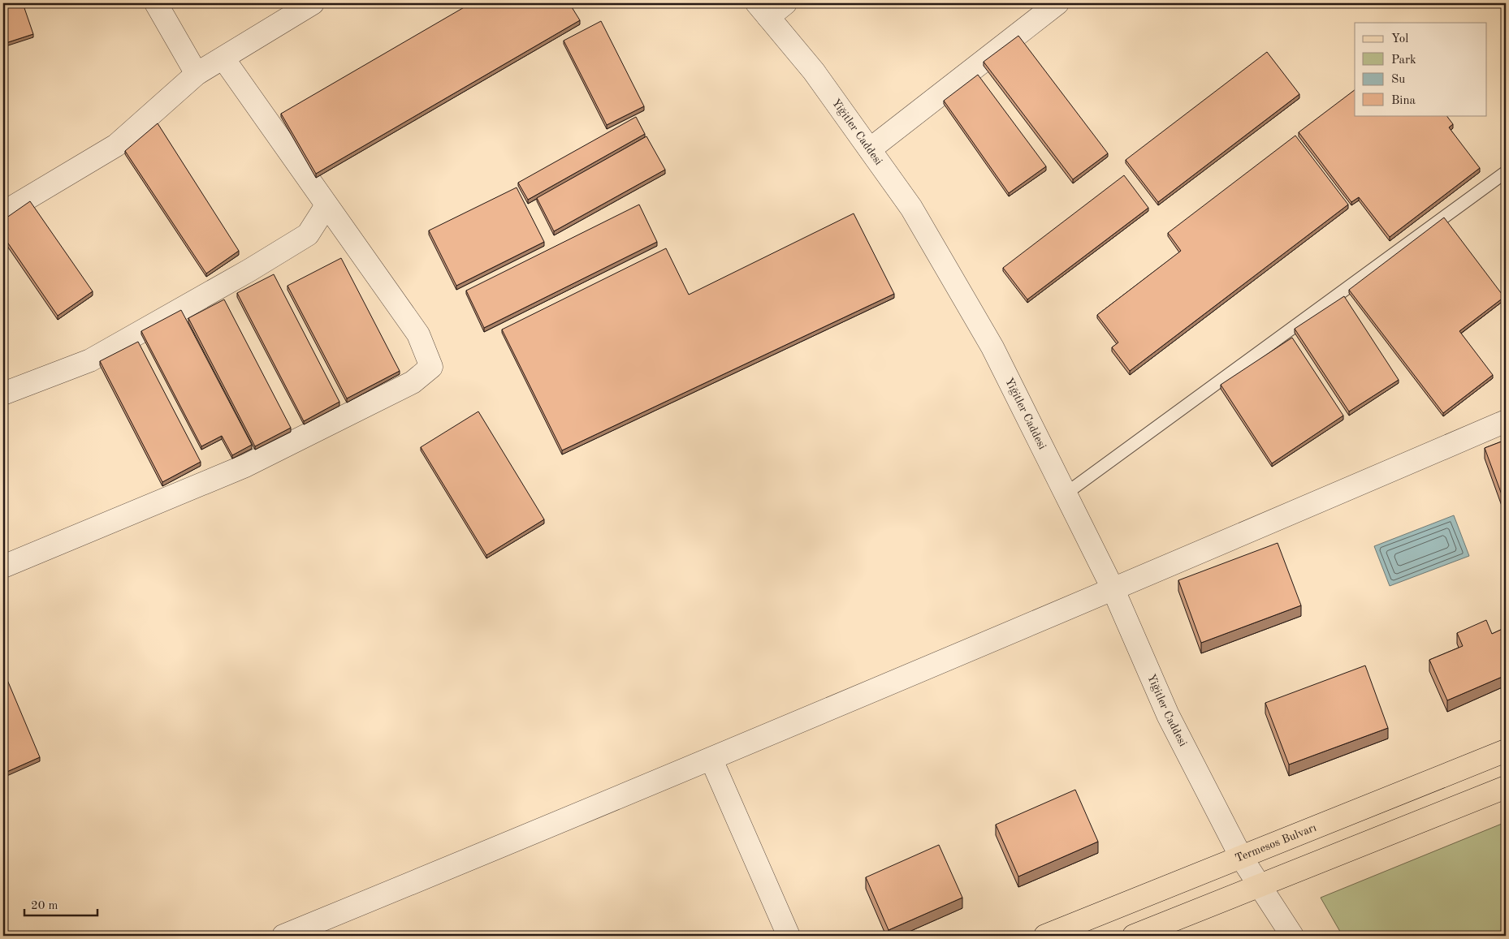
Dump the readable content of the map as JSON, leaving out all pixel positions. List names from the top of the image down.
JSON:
{
  "streets": {
    "main road": ["Termesos Bulvarı"],
    "street": ["Yiğitler Caddesi"]
  },
  "crossings": [
    ["Yiğitler Caddesi", "Termesos Bulvarı"]
  ],
  "legend": [
    "Yol",
    "Park",
    "Su",
    "Bina"
  ],
  "scale_bar": "20 m"
}
